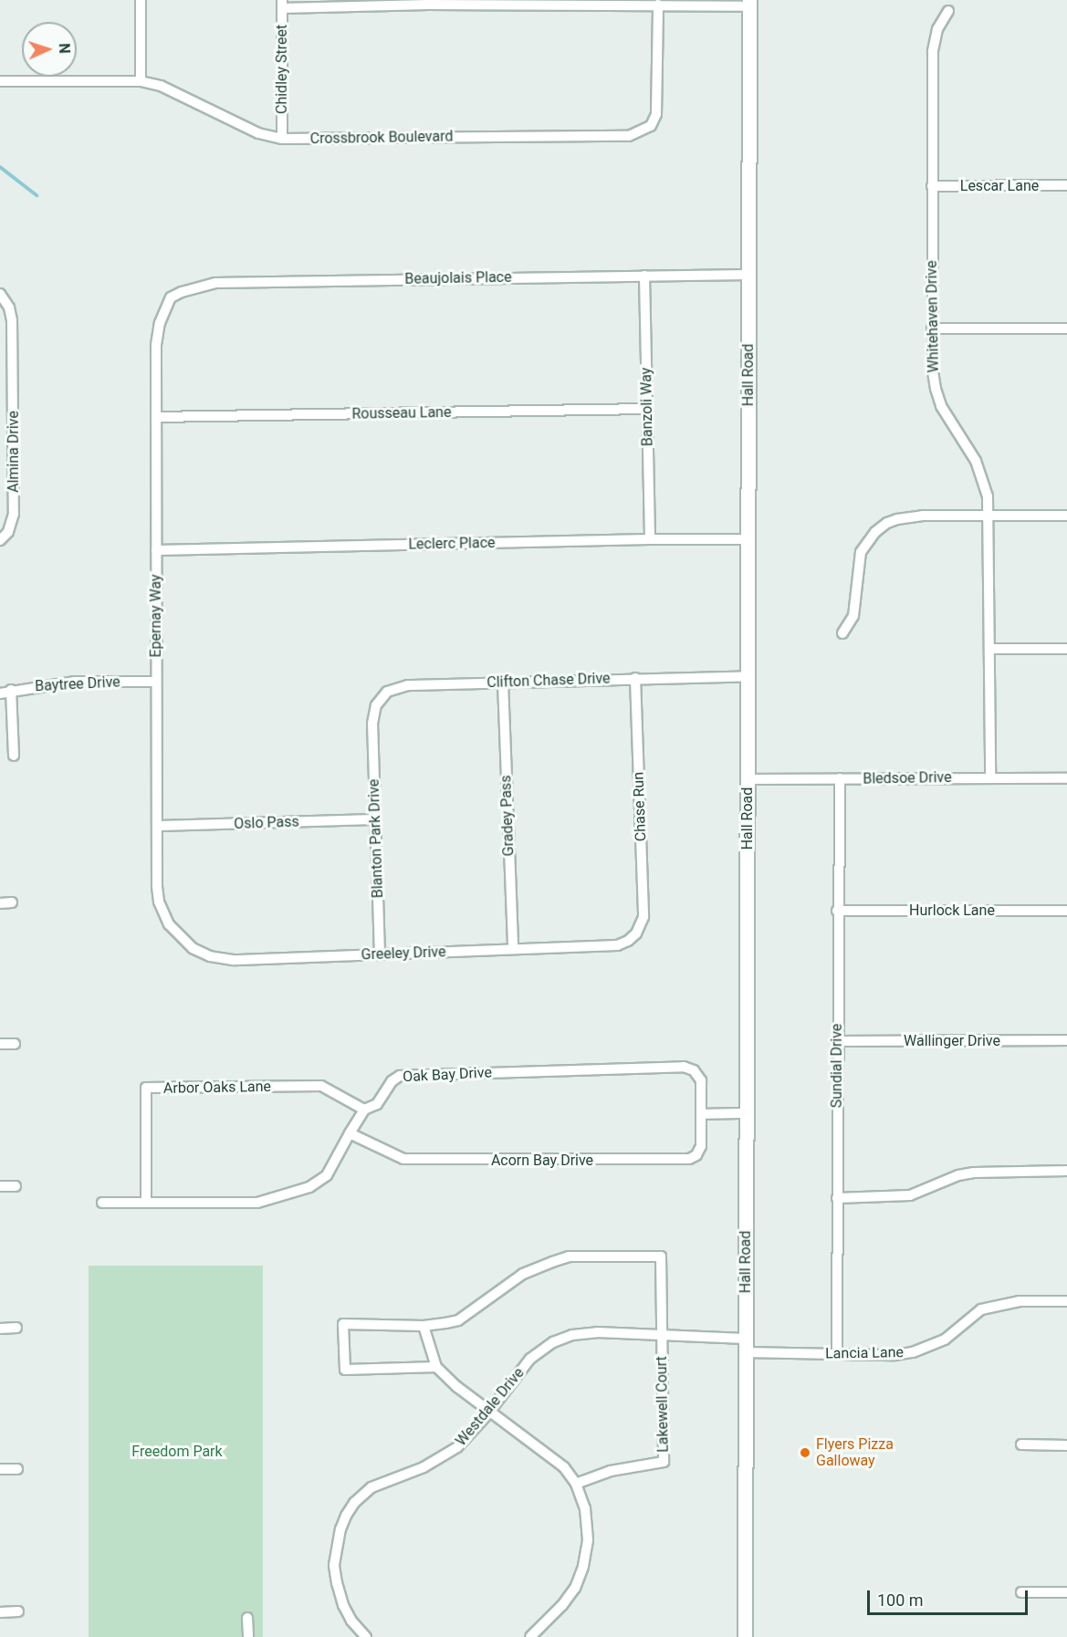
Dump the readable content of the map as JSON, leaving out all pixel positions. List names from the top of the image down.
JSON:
{
  "streets": {
    "street": [
      "Chidley Street",
      "Crossbrook Boulevard",
      "Lescar Lane",
      "Beaujolais Place",
      "Whitehaven Drive",
      "Hall Road",
      "Banzoli Way",
      "Rousseau Lane",
      "Almina Drive",
      "Leclerc Place",
      "Epernay Way",
      "Clifton Chase Drive",
      "Baytree Drive",
      "Bledsoe Drive",
      "Chase Run",
      "Gradey Pass",
      "Oslo Pass",
      "Blanton Park Drive",
      "Hurlock Lane",
      "Greeley Drive",
      "Wallinger Drive",
      "Sundial Drive",
      "Oak Bay Drive",
      "Arbor Oaks Lane",
      "Acorn Bay Drive",
      "Lancia Lane",
      "Lakewell Court",
      "Westdale Drive"
    ]
  },
  "crossings": [
    ["Chidley Street", "Crossbrook Boulevard"],
    ["Lescar Lane", "Whitehaven Drive"],
    ["Beaujolais Place", "Hall Road"],
    ["Beaujolais Place", "Banzoli Way"],
    ["Beaujolais Place", "Epernay Way"],
    ["Whitehaven Drive", "Bledsoe Drive"],
    ["Hall Road", "Leclerc Place"],
    ["Hall Road", "Clifton Chase Drive"],
    ["Hall Road", "Bledsoe Drive"],
    ["Hall Road", "Lancia Lane"],
    ["Hall Road", "Westdale Drive"],
    ["Banzoli Way", "Rousseau Lane"],
    ["Banzoli Way", "Leclerc Place"],
    ["Rousseau Lane", "Epernay Way"],
    ["Leclerc Place", "Epernay Way"],
    ["Epernay Way", "Baytree Drive"],
    ["Epernay Way", "Oslo Pass"],
    ["Epernay Way", "Greeley Drive"],
    ["Clifton Chase Drive", "Chase Run"],
    ["Clifton Chase Drive", "Gradey Pass"],
    ["Clifton Chase Drive", "Blanton Park Drive"],
    ["Bledsoe Drive", "Sundial Drive"],
    ["Chase Run", "Greeley Drive"],
    ["Gradey Pass", "Greeley Drive"],
    ["Oslo Pass", "Blanton Park Drive"],
    ["Blanton Park Drive", "Greeley Drive"],
    ["Hurlock Lane", "Sundial Drive"],
    ["Wallinger Drive", "Sundial Drive"],
    ["Sundial Drive", "Lancia Lane"],
    ["Oak Bay Drive", "Arbor Oaks Lane"],
    ["Oak Bay Drive", "Acorn Bay Drive"],
    ["Lancia Lane", "Westdale Drive"],
    ["Lakewell Court", "Westdale Drive"]
  ],
  "parks": ["Freedom Park"],
  "places": ["Flyers Pizza Galloway"],
  "scale_bar": "100 m",
  "north": "right"
}
